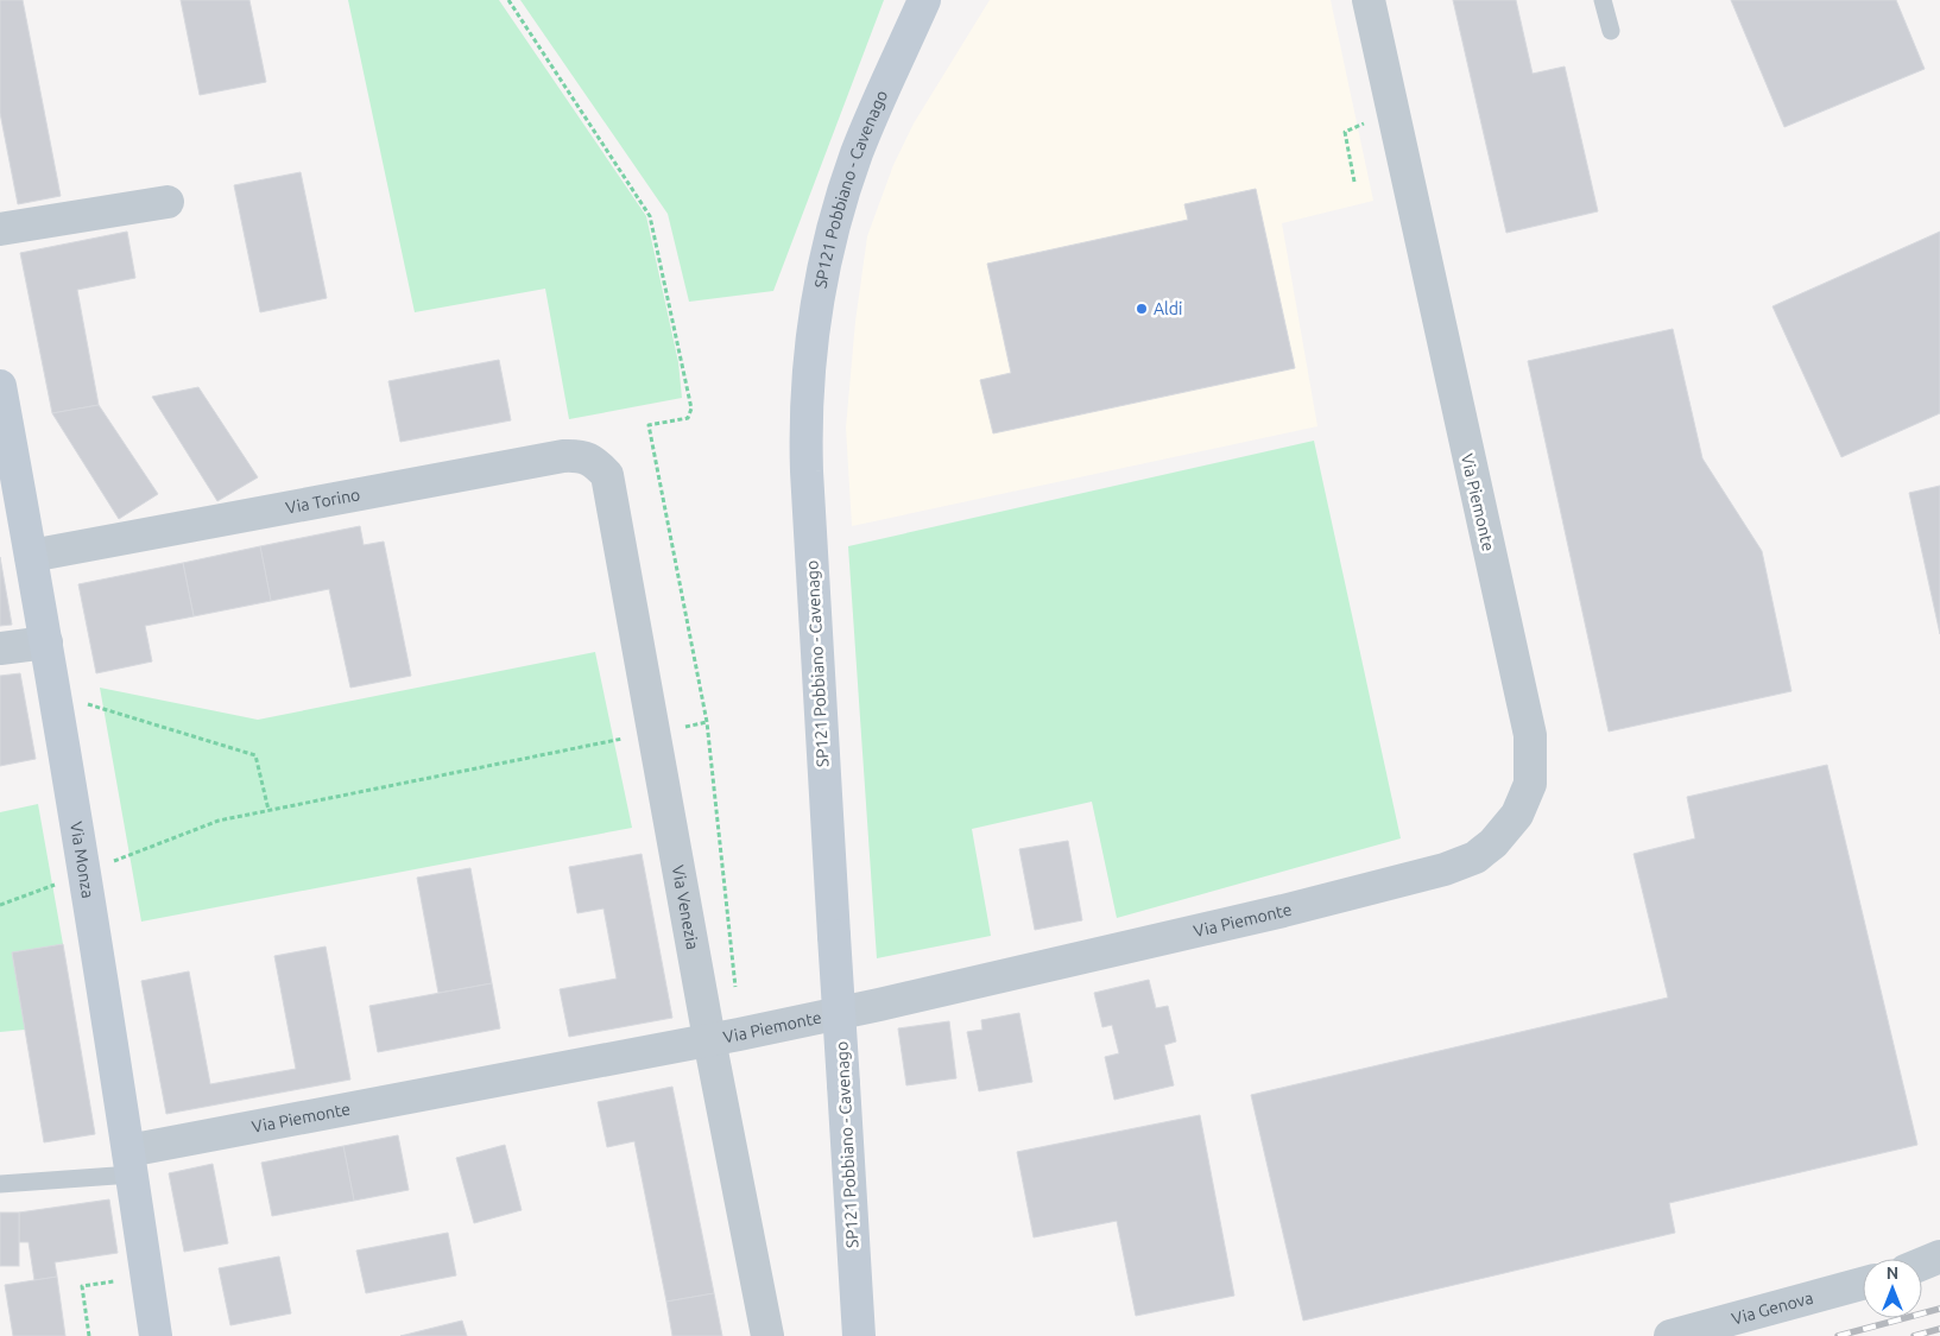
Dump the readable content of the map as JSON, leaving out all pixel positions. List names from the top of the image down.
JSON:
{
  "streets": {
    "main road": ["SP121 Pobbiano - Cavenago", "Via Monza"],
    "street": [
      "Via Torino",
      "Via Piemonte",
      "Via Venezia",
      "Via Genova"
    ]
  },
  "crossings": [
    ["Via Torino", "Via Monza"],
    ["Via Torino", "Via Venezia"],
    ["Via Piemonte", "Via Monza"],
    ["Via Piemonte", "Via Venezia"]
  ],
  "places": ["Aldi"],
  "north": "top"
}
